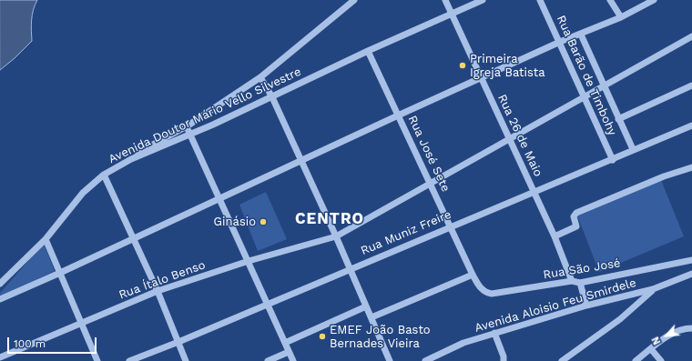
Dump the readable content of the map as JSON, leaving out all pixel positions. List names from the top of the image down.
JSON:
{
  "streets": {
    "street": [
      "Rua Barão de Timbohy",
      "Avenida Doutor Mário Vello Silvestre",
      "Rua 26 de Maio",
      "Rua José Sete",
      "Rua Muniz Freire",
      "Rua São José",
      "Rua Ítalo Benso",
      "Avenida Aloisio Feu Smirdele"
    ]
  },
  "crossings": [
    ["Rua Barão de Timbohy", "Rua Muniz Freire"],
    ["Rua Barão de Timbohy", "Rua Ítalo Benso"],
    ["Avenida Doutor Mário Vello Silvestre", "Rua 26 de Maio"],
    ["Avenida Doutor Mário Vello Silvestre", "Rua José Sete"],
    ["Rua 26 de Maio", "Rua Muniz Freire"],
    ["Rua 26 de Maio", "Rua São José"],
    ["Rua 26 de Maio", "Rua Ítalo Benso"],
    ["Rua José Sete", "Rua Muniz Freire"],
    ["Rua José Sete", "Rua São José"],
    ["Rua José Sete", "Rua Ítalo Benso"]
  ],
  "districts": ["CENTRO"],
  "places": ["Primeira Igreja Batista", "Ginásio", "EMEF João Basto Bernades Vieira"],
  "scale_bar": "100 m",
  "north": "bottom left"
}
